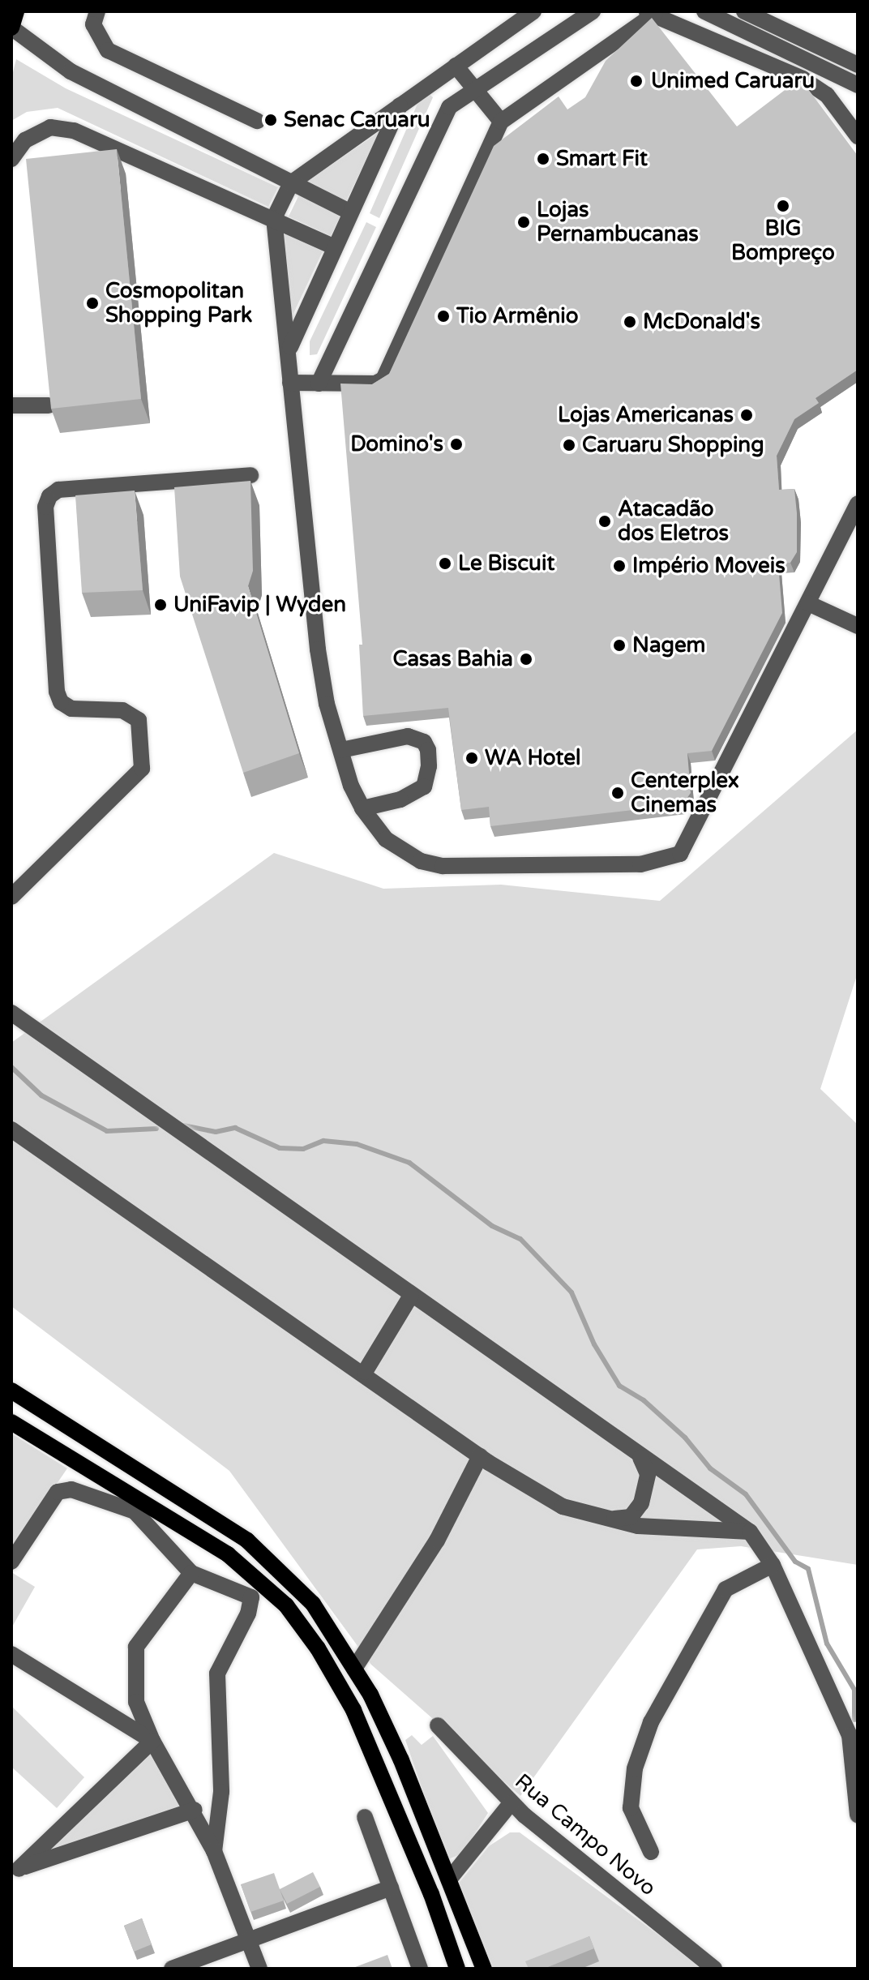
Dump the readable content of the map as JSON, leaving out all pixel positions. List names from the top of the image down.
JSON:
{
  "streets": {
    "street": ["Rua Campo Novo"]
  },
  "places": [
    "Unimed Caruaru",
    "Senac Caruaru",
    "Smart Fit",
    "BIG Bompreço",
    "Lojas Pernambucanas",
    "Cosmopolitan Shopping Park",
    "Tio Armênio",
    "McDonald's",
    "Lojas Americanas",
    "Domino's",
    "Caruaru Shopping",
    "Atacadão dos Eletros",
    "Le Biscuit",
    "Império Moveis",
    "UniFavip | Wyden",
    "Nagem",
    "Casas Bahia",
    "WA Hotel",
    "Centerplex Cinemas"
  ]
}
